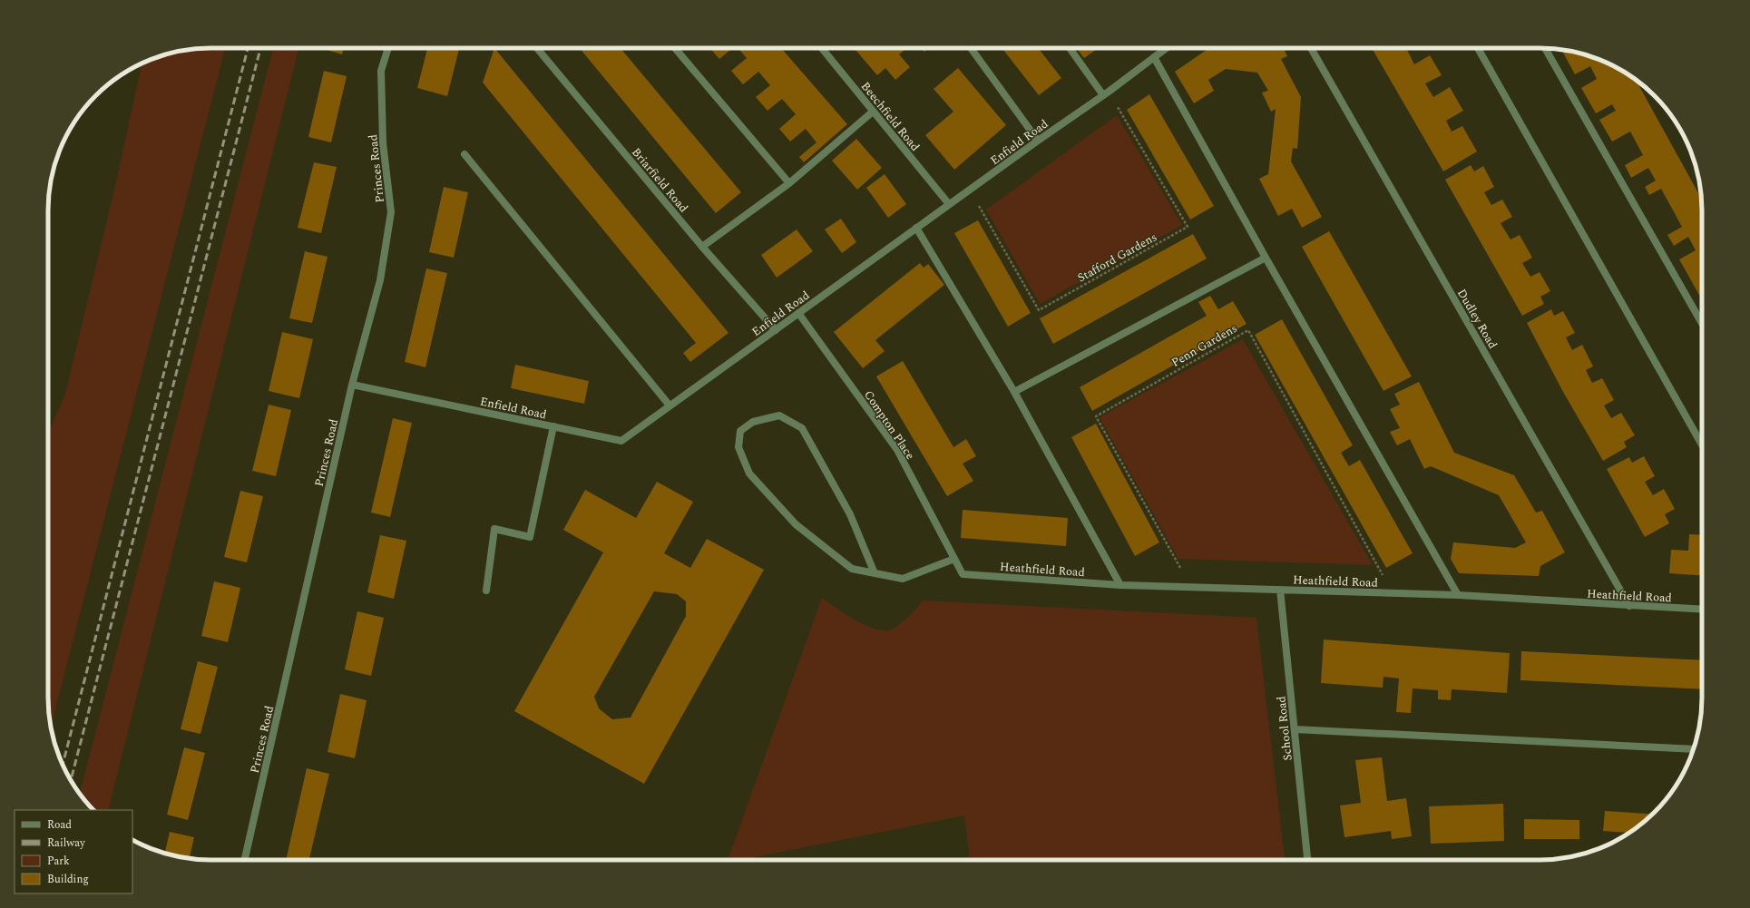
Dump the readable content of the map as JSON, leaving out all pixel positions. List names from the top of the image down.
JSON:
{
  "streets": {
    "street": [
      "Beechfield Road",
      "Enfield Road",
      "Princes Road",
      "Briarfield Road",
      "Dudley Road",
      "Compton Place",
      "Heathfield Road",
      "School Road"
    ],
    "path": ["Stafford Gardens", "Penn Gardens"]
  },
  "crossings": [
    ["Beechfield Road", "Enfield Road"],
    ["Enfield Road", "Princes Road"],
    ["Enfield Road", "Briarfield Road"],
    ["Enfield Road", "Stafford Gardens"],
    ["Enfield Road", "Compton Place"],
    ["Dudley Road", "Heathfield Road"],
    ["Penn Gardens", "Heathfield Road"],
    ["Compton Place", "Heathfield Road"],
    ["Heathfield Road", "School Road"]
  ],
  "legend": [
    "Road",
    "Railway",
    "Park",
    "Building"
  ]
}
